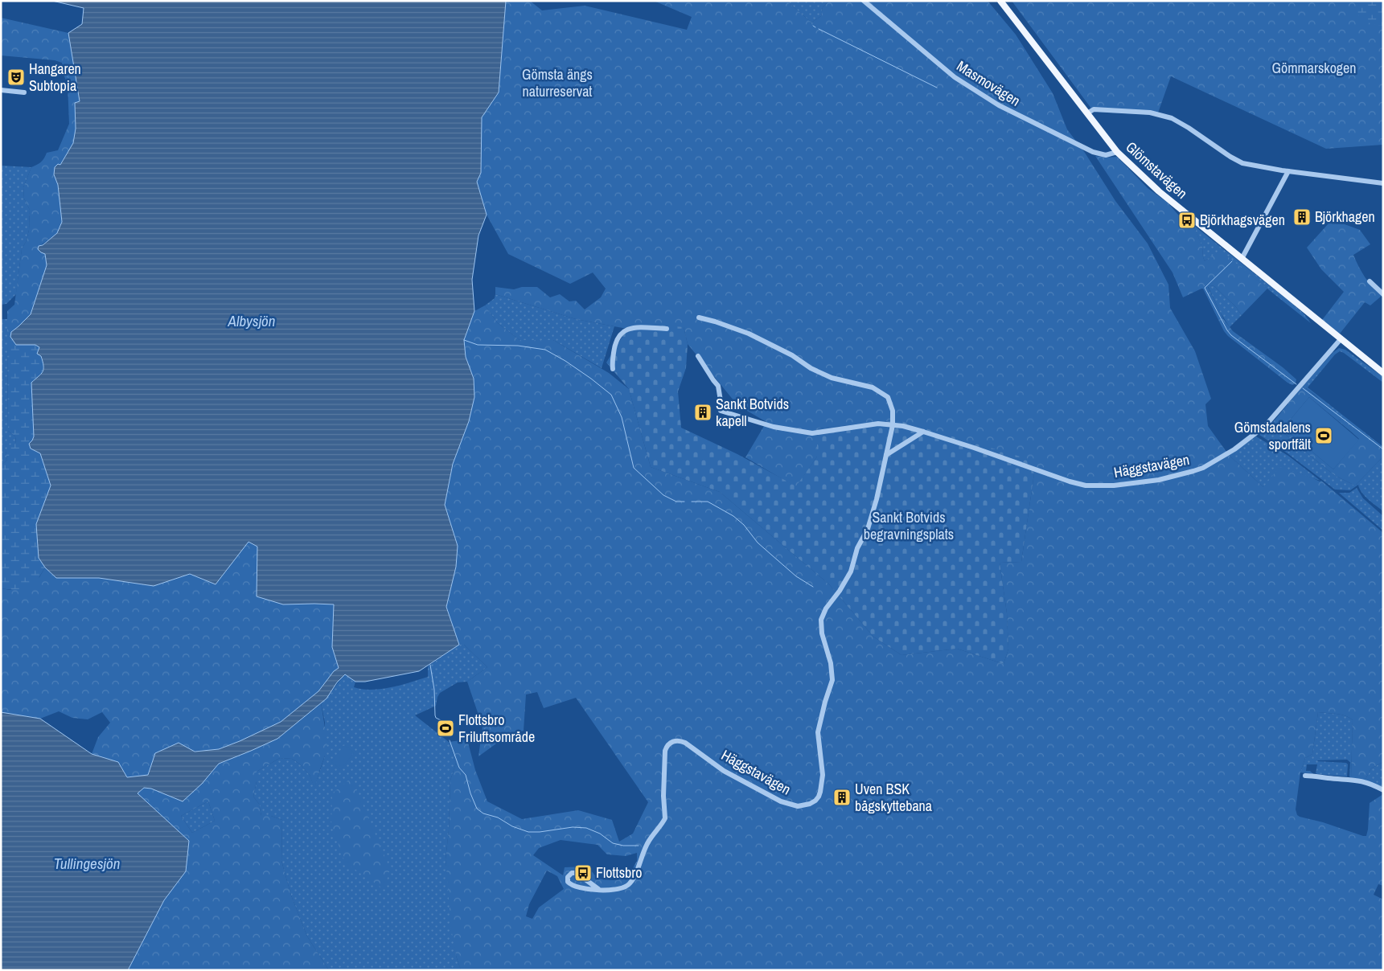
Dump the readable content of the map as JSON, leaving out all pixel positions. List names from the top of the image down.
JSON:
{
  "streets": {
    "main road": ["Glömstavägen"],
    "street": ["Masmovägen", "Häggstavägen"]
  },
  "crossings": [
    ["Masmovägen", "Glömstavägen"],
    ["Glömstavägen", "Häggstavägen"]
  ],
  "water": ["Albysjön", "Tullingesjön"],
  "parks": ["Gömmarskogen", "Gömsta ängs naturreservat", "Sankt Botvids begravningsplats"],
  "places": {
    "theatre": ["Hangaren Subtopia"],
    "building": ["Björkhagen", "Sankt Botvids kapell", "Uven BSK bågskyttebana"],
    "bus stop": ["Björkhagsvägen", "Flottsbro"],
    "sports": ["Gömstadalens sportfält", "Flottsbro Friluftsområde"]
  }
}
